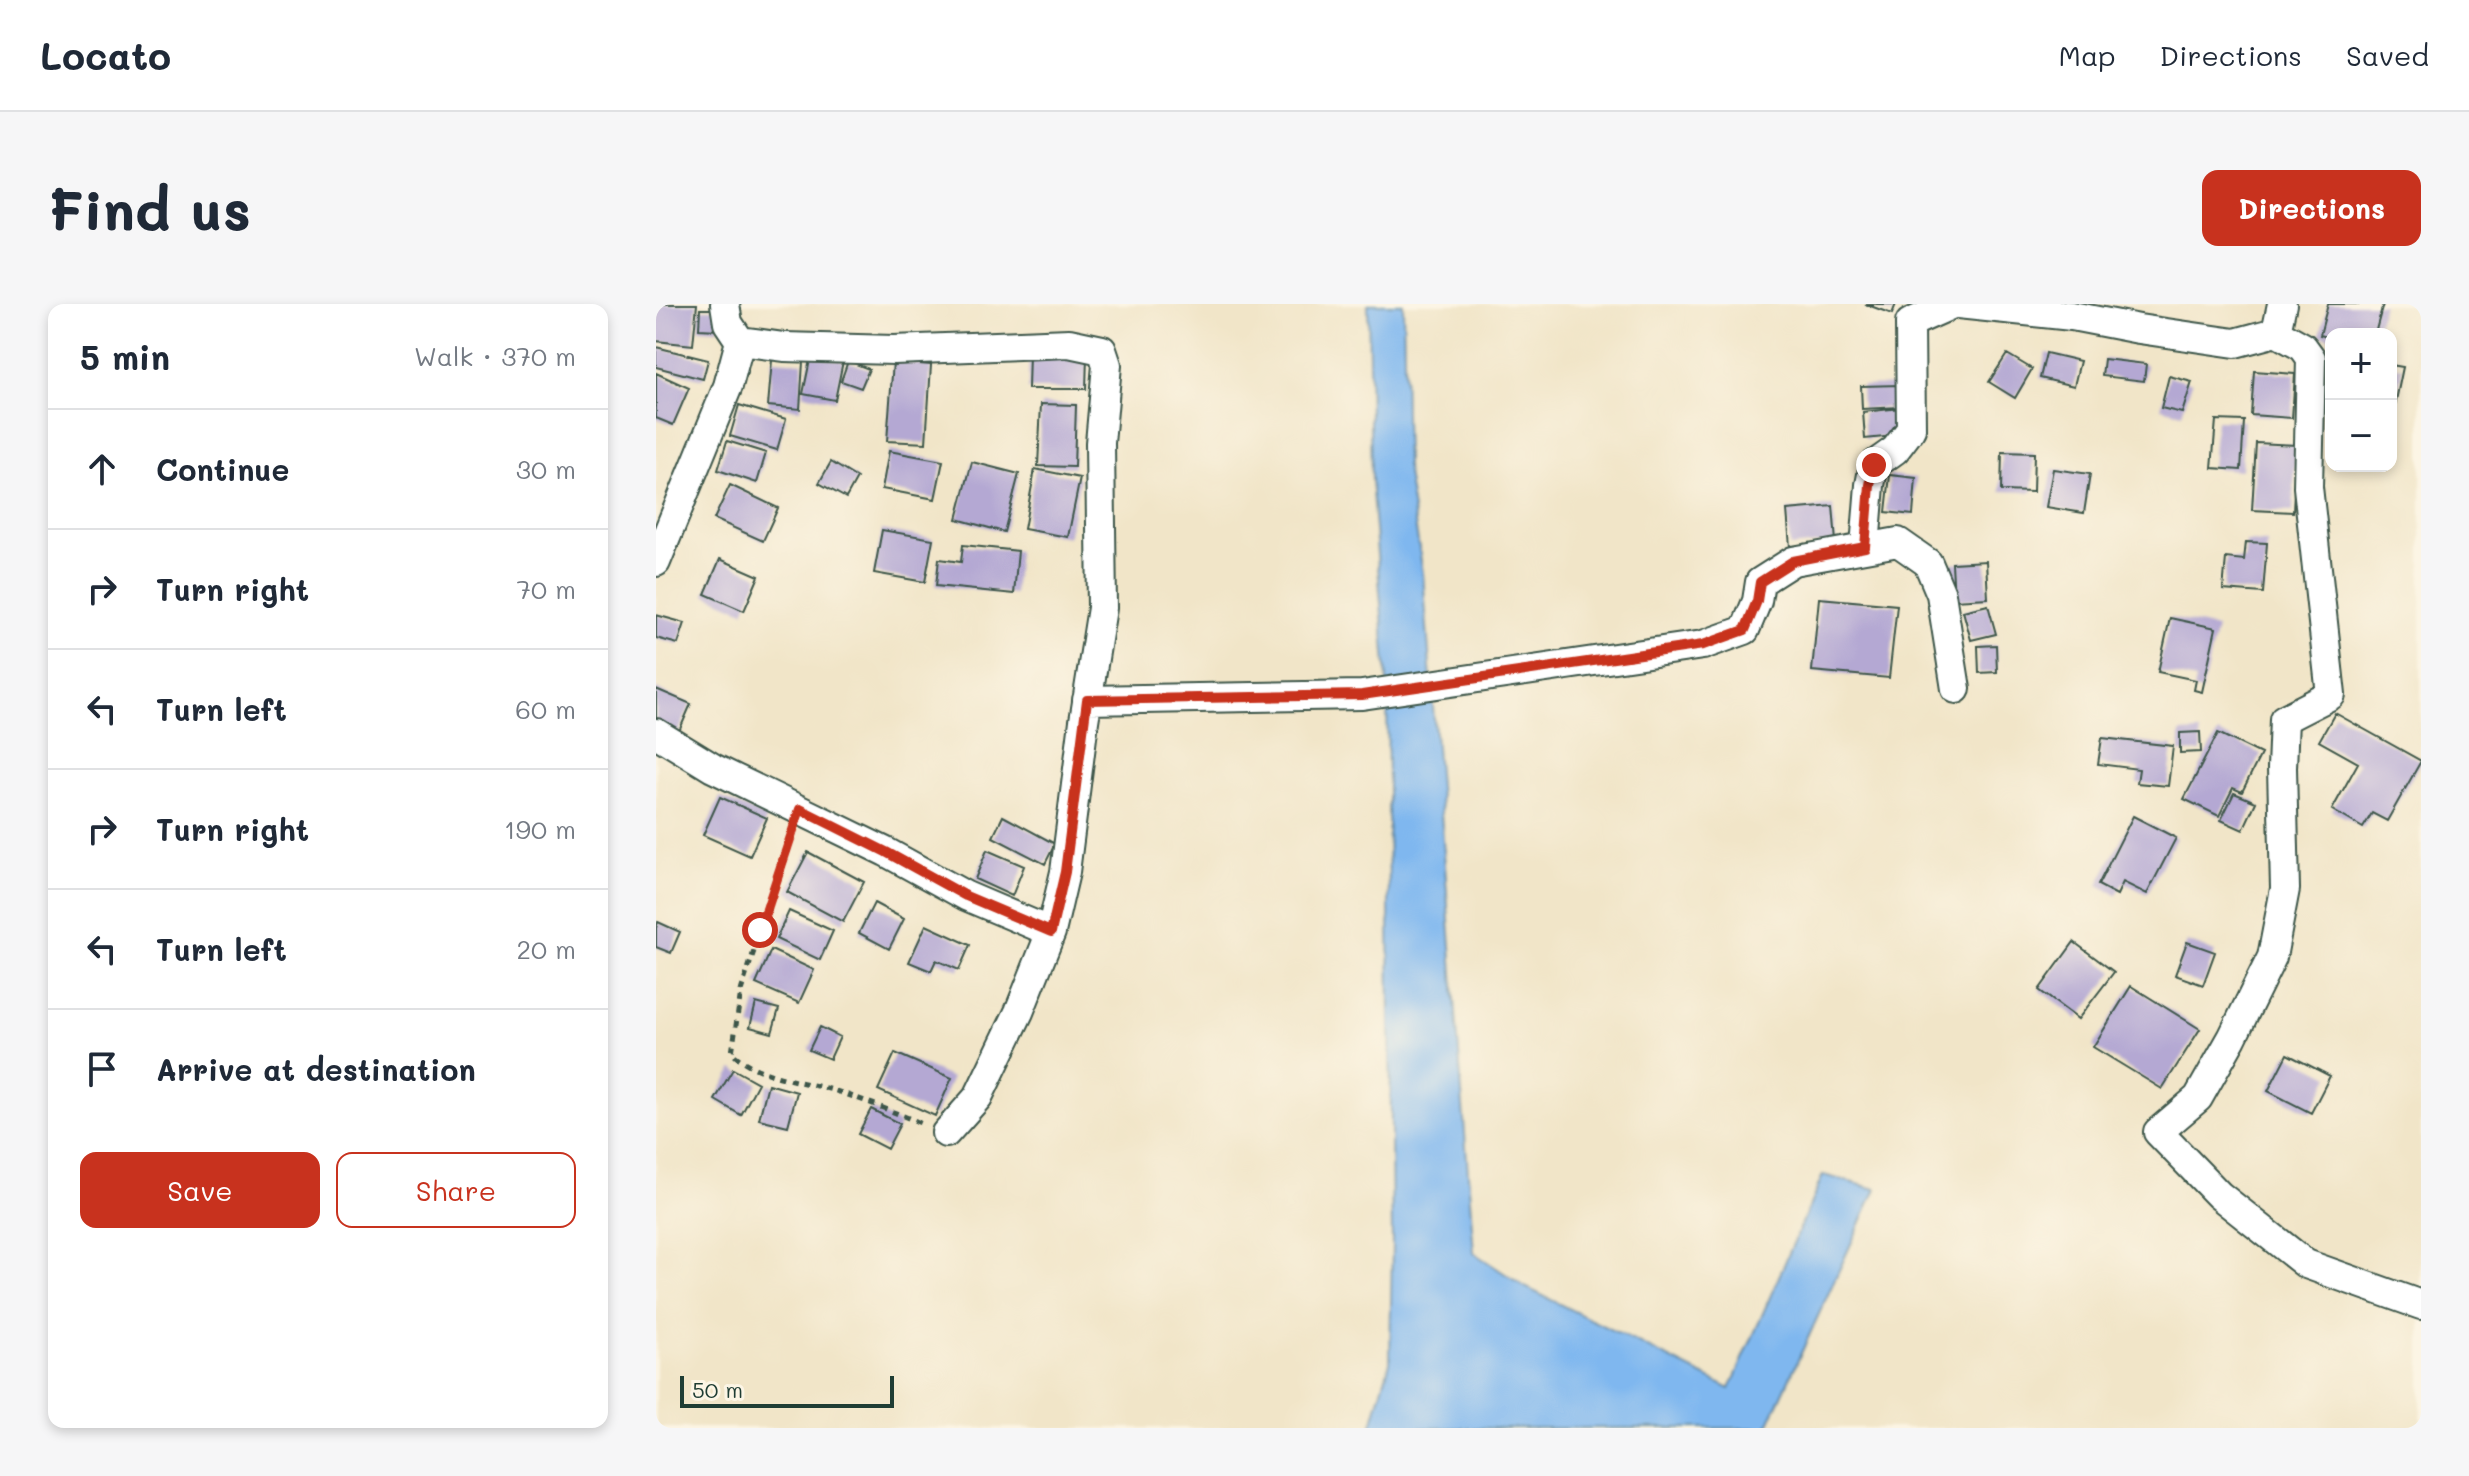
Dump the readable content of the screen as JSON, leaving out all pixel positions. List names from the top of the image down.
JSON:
{
  "scale_bar": "50 m",
  "page": {
    "header": "Locato",
    "nav": ["Map", "Directions", "Saved"],
    "buttons": [
      "Directions",
      ["Save", "Share"]
    ],
    "title": "Find us",
    "heading": ["5 min", "Walk · 370 m"],
    "map_buttons": ["+", "−"],
    "list": [
      ["Continue", "30 m"],
      ["Turn right", "70 m"],
      ["Turn left", "60 m"],
      ["Turn right", "190 m"],
      ["Turn left", "20 m"],
      "Arrive at destination"
    ],
    "scale": "50 m"
  }
}
